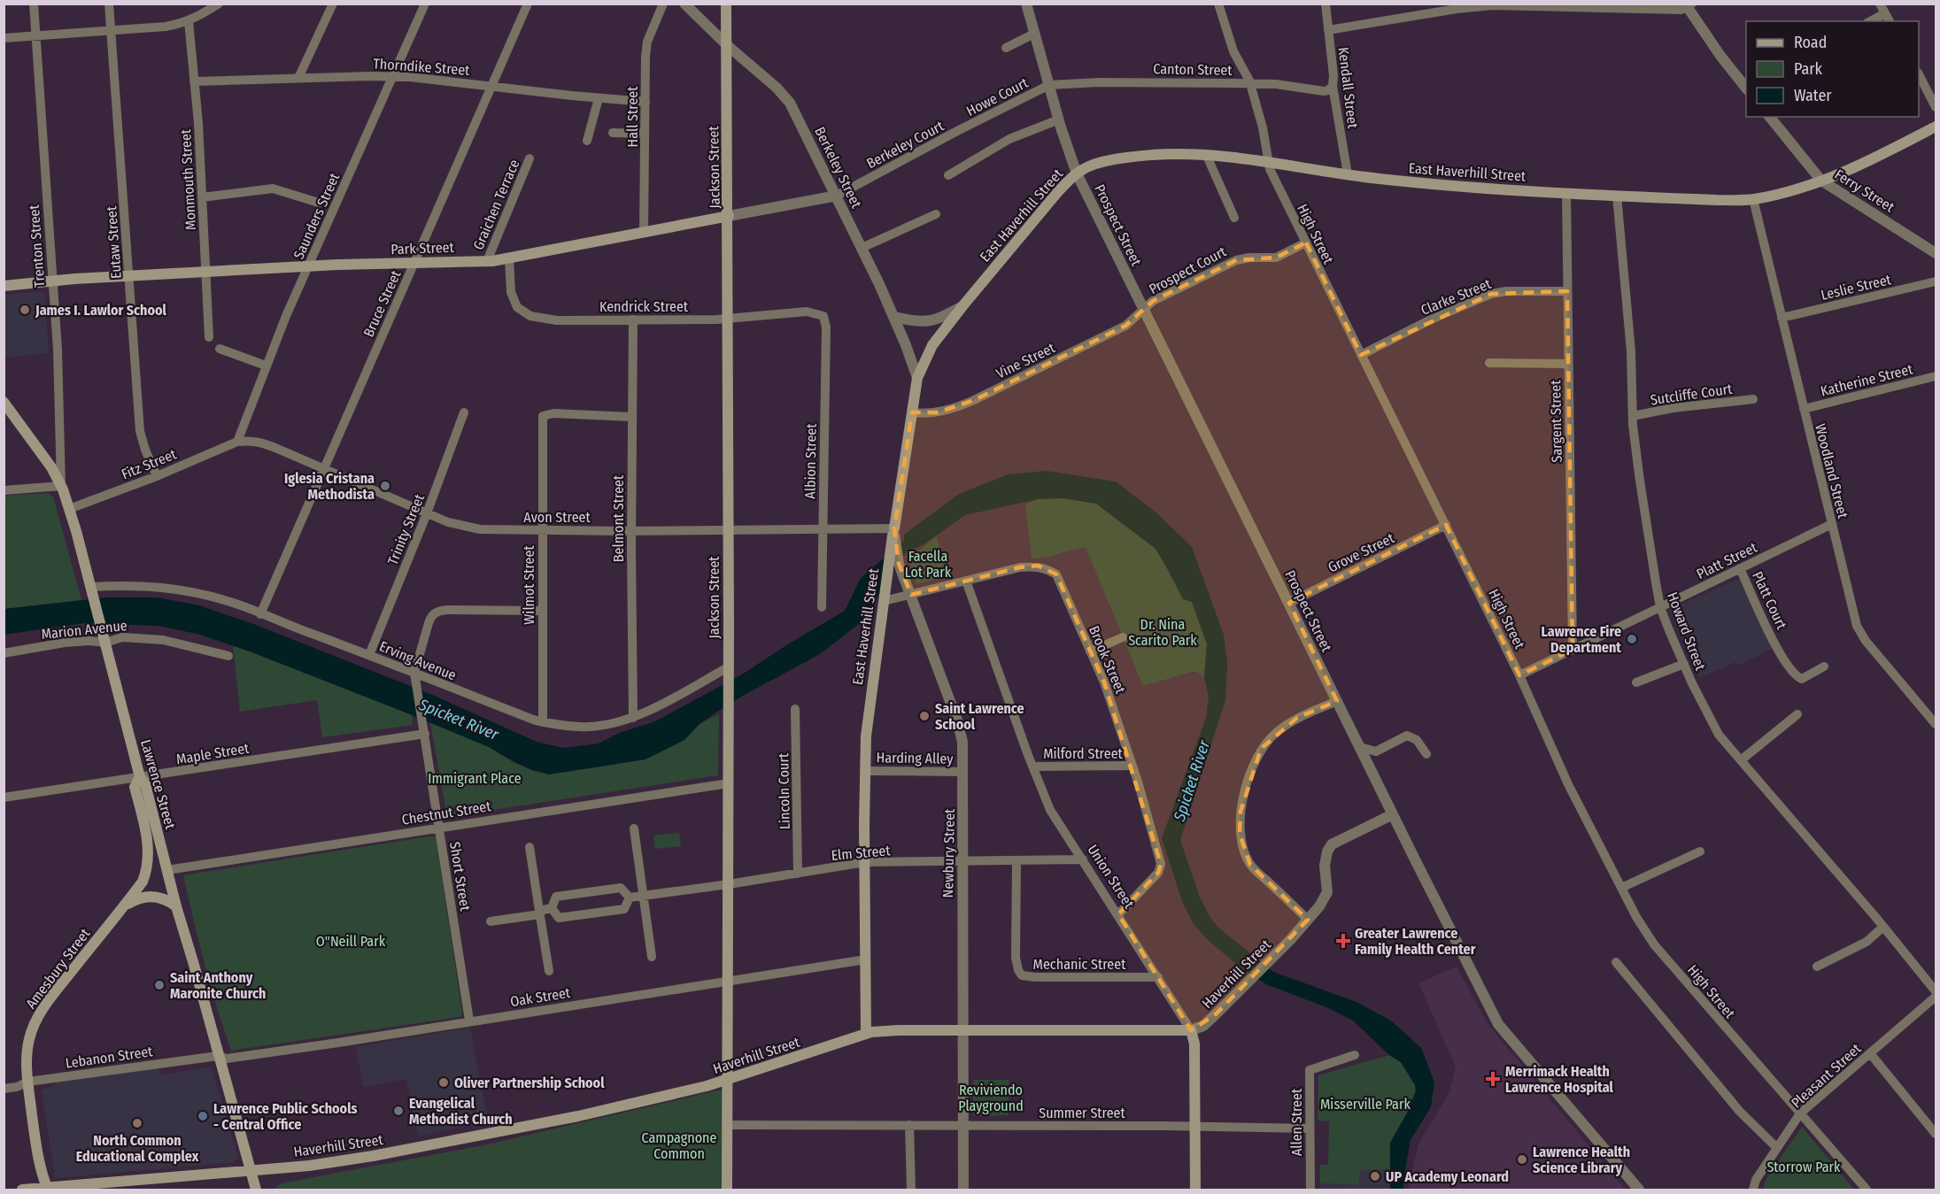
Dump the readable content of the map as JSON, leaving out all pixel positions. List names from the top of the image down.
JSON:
{
  "streets": {
    "main road": [
      "Jackson Street",
      "East Haverhill Street",
      "Park Street",
      "Lawrence Street",
      "Union Street",
      "Amesbury Street",
      "Haverhill Street"
    ],
    "street": [
      "Thorndike Street",
      "Canton Street",
      "Kendall Street",
      "Howe Court",
      "Hall Street",
      "Berkeley Court",
      "Berkeley Street",
      "Monmouth Street",
      "Ferry Street",
      "Graichen Terrace",
      "Saunders Street",
      "Prospect Street",
      "High Street",
      "Eutaw Street",
      "Trenton Street",
      "Prospect Court",
      "Leslie Street",
      "Clarke Street",
      "Bruce Street",
      "Kendrick Street",
      "Vine Street",
      "Katherine Street",
      "Sutcliffe Court",
      "Sargent Street",
      "Albion Street",
      "Fitz Street",
      "Woodland Street",
      "Avon Street",
      "Belmont Street",
      "Trinity Street",
      "Grove Street",
      "Platt Street",
      "Wilmot Street",
      "Platt Court",
      "Marion Avenue",
      "Howard Street",
      "Brook Street",
      "Erving Avenue",
      "Maple Street",
      "Milford Street",
      "Harding Alley",
      "Lincoln Court",
      "Chestnut Street",
      "Elm Street",
      "Newbury Street",
      "Short Street",
      "Mechanic Street",
      "Oak Street",
      "Lebanon Street",
      "Pleasant Street",
      "Summer Street",
      "Allen Street"
    ]
  },
  "crossings": [
    ["Thorndike Street", "Hall Street"],
    ["Thorndike Street", "Monmouth Street"],
    ["Thorndike Street", "Saunders Street"],
    ["Thorndike Street", "Bruce Street"],
    ["Canton Street", "Kendall Street"],
    ["Canton Street", "Howe Court"],
    ["Canton Street", "Prospect Street"],
    ["Canton Street", "High Street"],
    ["Kendall Street", "East Haverhill Street"],
    ["Howe Court", "Berkeley Court"],
    ["Howe Court", "Prospect Street"],
    ["Hall Street", "Park Street"],
    ["Berkeley Court", "Berkeley Street"],
    ["Berkeley Court", "Park Street"],
    ["Jackson Street", "Berkeley Street"],
    ["Jackson Street", "Park Street"],
    ["Jackson Street", "Kendrick Street"],
    ["Jackson Street", "Avon Street"],
    ["Jackson Street", "Erving Avenue"],
    ["Jackson Street", "Chestnut Street"],
    ["Jackson Street", "Elm Street"],
    ["Jackson Street", "Haverhill Street"],
    ["Jackson Street", "Oak Street"],
    ["Jackson Street", "Summer Street"],
    ["Berkeley Street", "East Haverhill Street"],
    ["Berkeley Street", "Park Street"],
    ["East Haverhill Street", "Ferry Street"],
    ["East Haverhill Street", "Prospect Street"],
    ["East Haverhill Street", "High Street"],
    ["East Haverhill Street", "Vine Street"],
    ["East Haverhill Street", "Sargent Street"],
    ["East Haverhill Street", "Woodland Street"],
    ["East Haverhill Street", "Avon Street"],
    ["East Haverhill Street", "Howard Street"],
    ["East Haverhill Street", "Brook Street"],
    ["East Haverhill Street", "Harding Alley"],
    ["East Haverhill Street", "Elm Street"],
    ["East Haverhill Street", "Newbury Street"],
    ["East Haverhill Street", "Haverhill Street"],
    ["East Haverhill Street", "Oak Street"],
    ["Monmouth Street", "Park Street"],
    ["Graichen Terrace", "Park Street"],
    ["Saunders Street", "Park Street"],
    ["Saunders Street", "Fitz Street"],
    ["Saunders Street", "Avon Street"],
    ["Prospect Street", "Prospect Court"],
    ["Prospect Street", "Vine Street"],
    ["Prospect Street", "Grove Street"],
    ["Prospect Street", "Haverhill Street"],
    ["High Street", "Prospect Court"],
    ["High Street", "Clarke Street"],
    ["High Street", "Grove Street"],
    ["High Street", "Platt Street"],
    ["High Street", "Pleasant Street"],
    ["Eutaw Street", "Park Street"],
    ["Eutaw Street", "Fitz Street"],
    ["Trenton Street", "Park Street"],
    ["Trenton Street", "Lawrence Street"],
    ["Park Street", "Bruce Street"],
    ["Park Street", "Kendrick Street"],
    ["Prospect Court", "Vine Street"],
    ["Leslie Street", "Woodland Street"],
    ["Clarke Street", "Sargent Street"],
    ["Bruce Street", "Avon Street"],
    ["Bruce Street", "Erving Avenue"],
    ["Kendrick Street", "Albion Street"],
    ["Kendrick Street", "Belmont Street"],
    ["Katherine Street", "Woodland Street"],
    ["Sutcliffe Court", "Howard Street"],
    ["Sargent Street", "Platt Street"],
    ["Albion Street", "Avon Street"],
    ["Fitz Street", "Avon Street"],
    ["Fitz Street", "Lawrence Street"],
    ["Woodland Street", "Platt Street"],
    ["Avon Street", "Belmont Street"],
    ["Avon Street", "Trinity Street"],
    ["Avon Street", "Wilmot Street"],
    ["Avon Street", "Newbury Street"],
    ["Belmont Street", "Wilmot Street"],
    ["Belmont Street", "Erving Avenue"],
    ["Trinity Street", "Erving Avenue"],
    ["Platt Street", "Platt Court"],
    ["Platt Street", "Howard Street"],
    ["Wilmot Street", "Erving Avenue"],
    ["Marion Avenue", "Lawrence Street"],
    ["Brook Street", "Milford Street"],
    ["Brook Street", "Newbury Street"],
    ["Brook Street", "Union Street"],
    ["Erving Avenue", "Lawrence Street"],
    ["Erving Avenue", "Short Street"],
    ["Maple Street", "Lawrence Street"],
    ["Maple Street", "Short Street"],
    ["Maple Street", "Amesbury Street"],
    ["Milford Street", "Union Street"],
    ["Harding Alley", "Newbury Street"],
    ["Lawrence Street", "Chestnut Street"],
    ["Lawrence Street", "Amesbury Street"],
    ["Lawrence Street", "Haverhill Street"],
    ["Lawrence Street", "Oak Street"],
    ["Lawrence Street", "Lebanon Street"],
    ["Lincoln Court", "Elm Street"],
    ["Chestnut Street", "Short Street"],
    ["Elm Street", "Newbury Street"],
    ["Elm Street", "Union Street"],
    ["Elm Street", "Mechanic Street"],
    ["Newbury Street", "Haverhill Street"],
    ["Newbury Street", "Summer Street"],
    ["Short Street", "Oak Street"],
    ["Union Street", "Mechanic Street"],
    ["Union Street", "Haverhill Street"],
    ["Union Street", "Summer Street"],
    ["Amesbury Street", "Haverhill Street"],
    ["Amesbury Street", "Lebanon Street"],
    ["Oak Street", "Lebanon Street"],
    ["Summer Street", "Allen Street"]
  ],
  "water": ["Spicket River"],
  "parks": [
    "Facella Lot Park",
    "Dr. Nina Scarito Park",
    "Immigrant Place",
    "O\"Neill Park",
    "Reviviendo Playground",
    "Misserville Park",
    "Campagnone Common",
    "Storrow Park"
  ],
  "places": {
    "other": [
      "James I. Lawlor School",
      "Iglesia Cristana Methodista",
      "Lawrence Fire Department",
      "Saint Lawrence School",
      "Saint Anthony Maronite Church",
      "Oliver Partnership School",
      "Evangelical Methodist Church",
      "Lawrence Public Schools - Central Office",
      "North Common Educational Complex",
      "Lawrence Health Science Library",
      "UP Academy Leonard"
    ],
    "health": ["Greater Lawrence Family Health Center", "Merrimack Health Lawrence Hospital"]
  },
  "legend": ["Road", "Park", "Water"]
}
